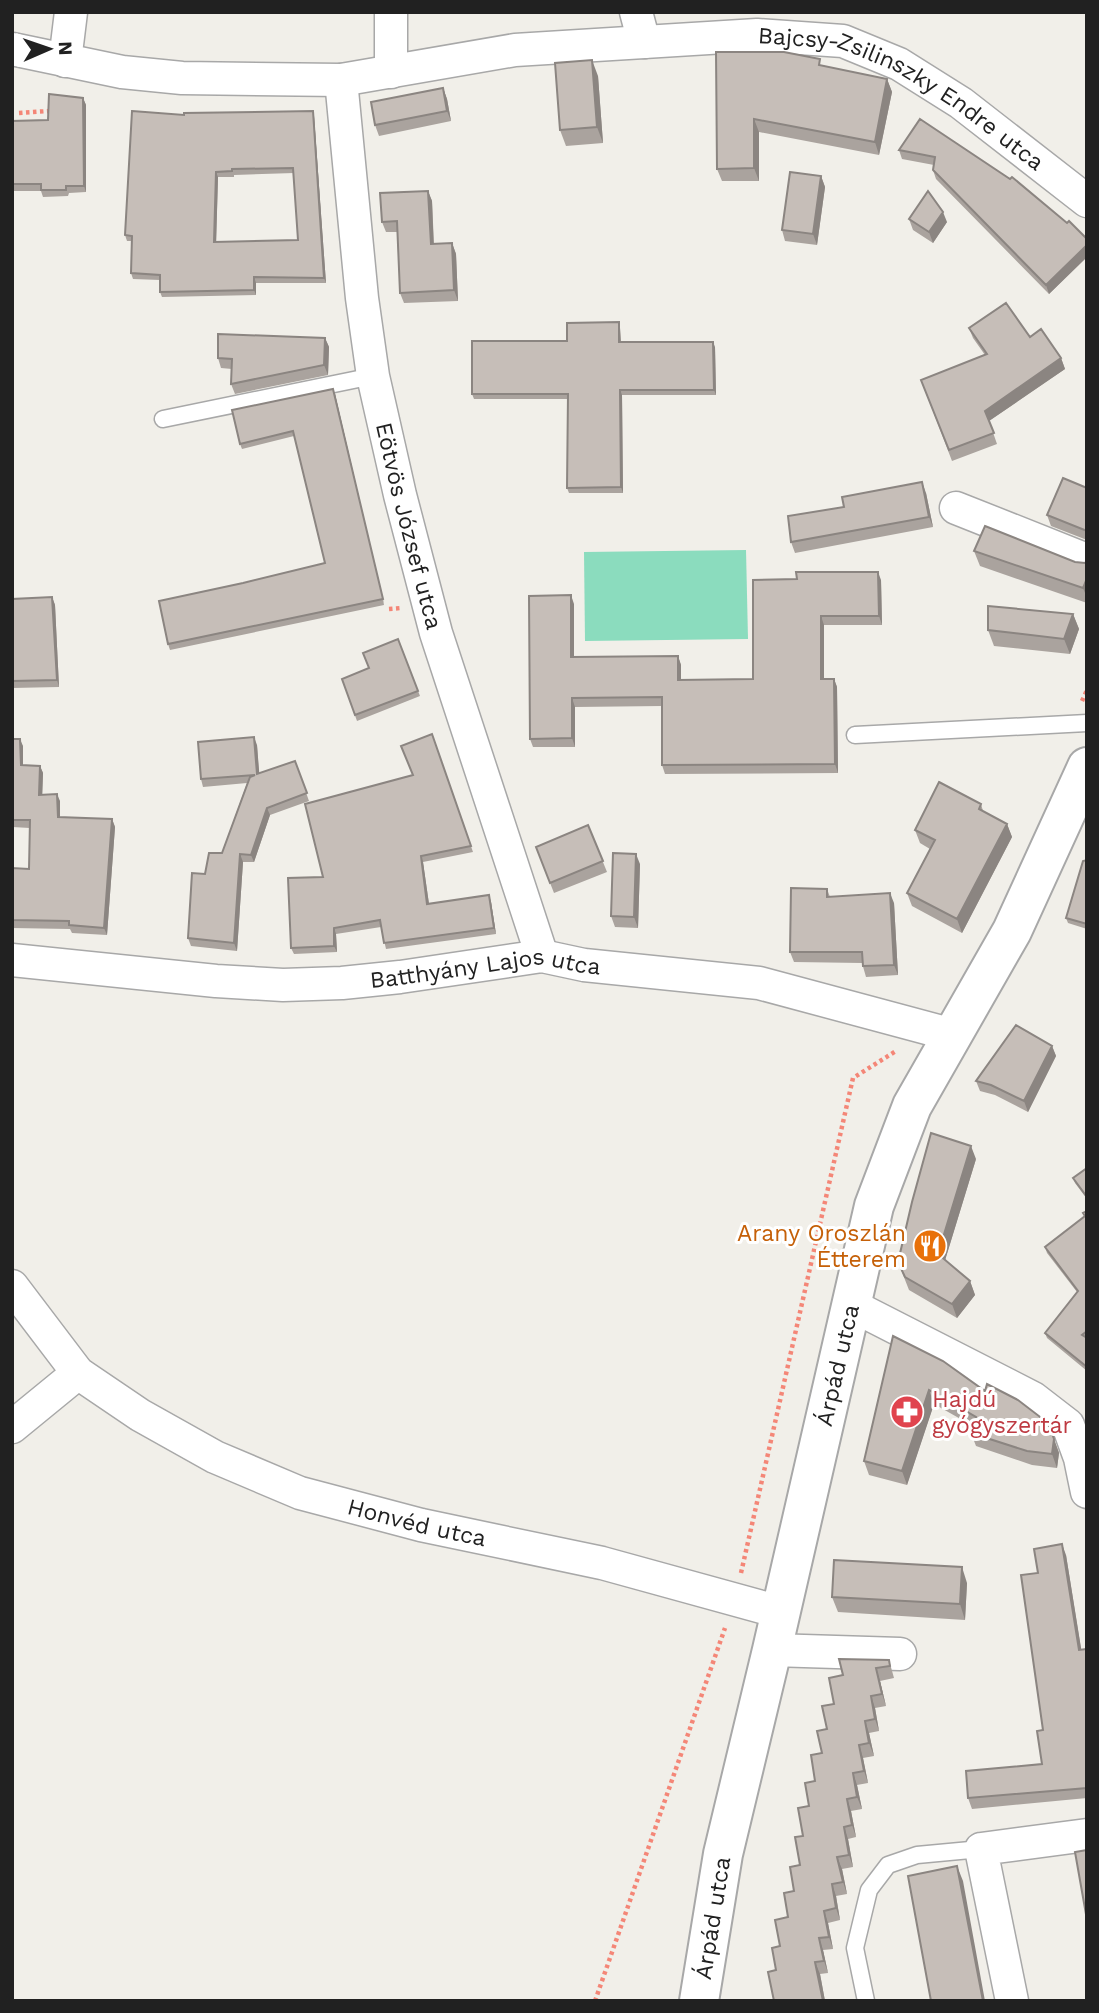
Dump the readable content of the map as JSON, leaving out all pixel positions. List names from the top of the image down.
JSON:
{
  "streets": {
    "street": [
      "Bajcsy-Zsilinszky Endre utca",
      "Eötvös József utca",
      "Batthyány Lajos utca",
      "Árpád utca",
      "Honvéd utca"
    ]
  },
  "crossings": [
    ["Bajcsy-Zsilinszky Endre utca", "Eötvös József utca"],
    ["Eötvös József utca", "Batthyány Lajos utca"],
    ["Batthyány Lajos utca", "Árpád utca"],
    ["Árpád utca", "Honvéd utca"]
  ],
  "places": {
    "restaurant": ["Arany Oroszlán Étterem"],
    "pharmacy": ["Hajdú gyógyszertár"]
  },
  "north": "right"
}
